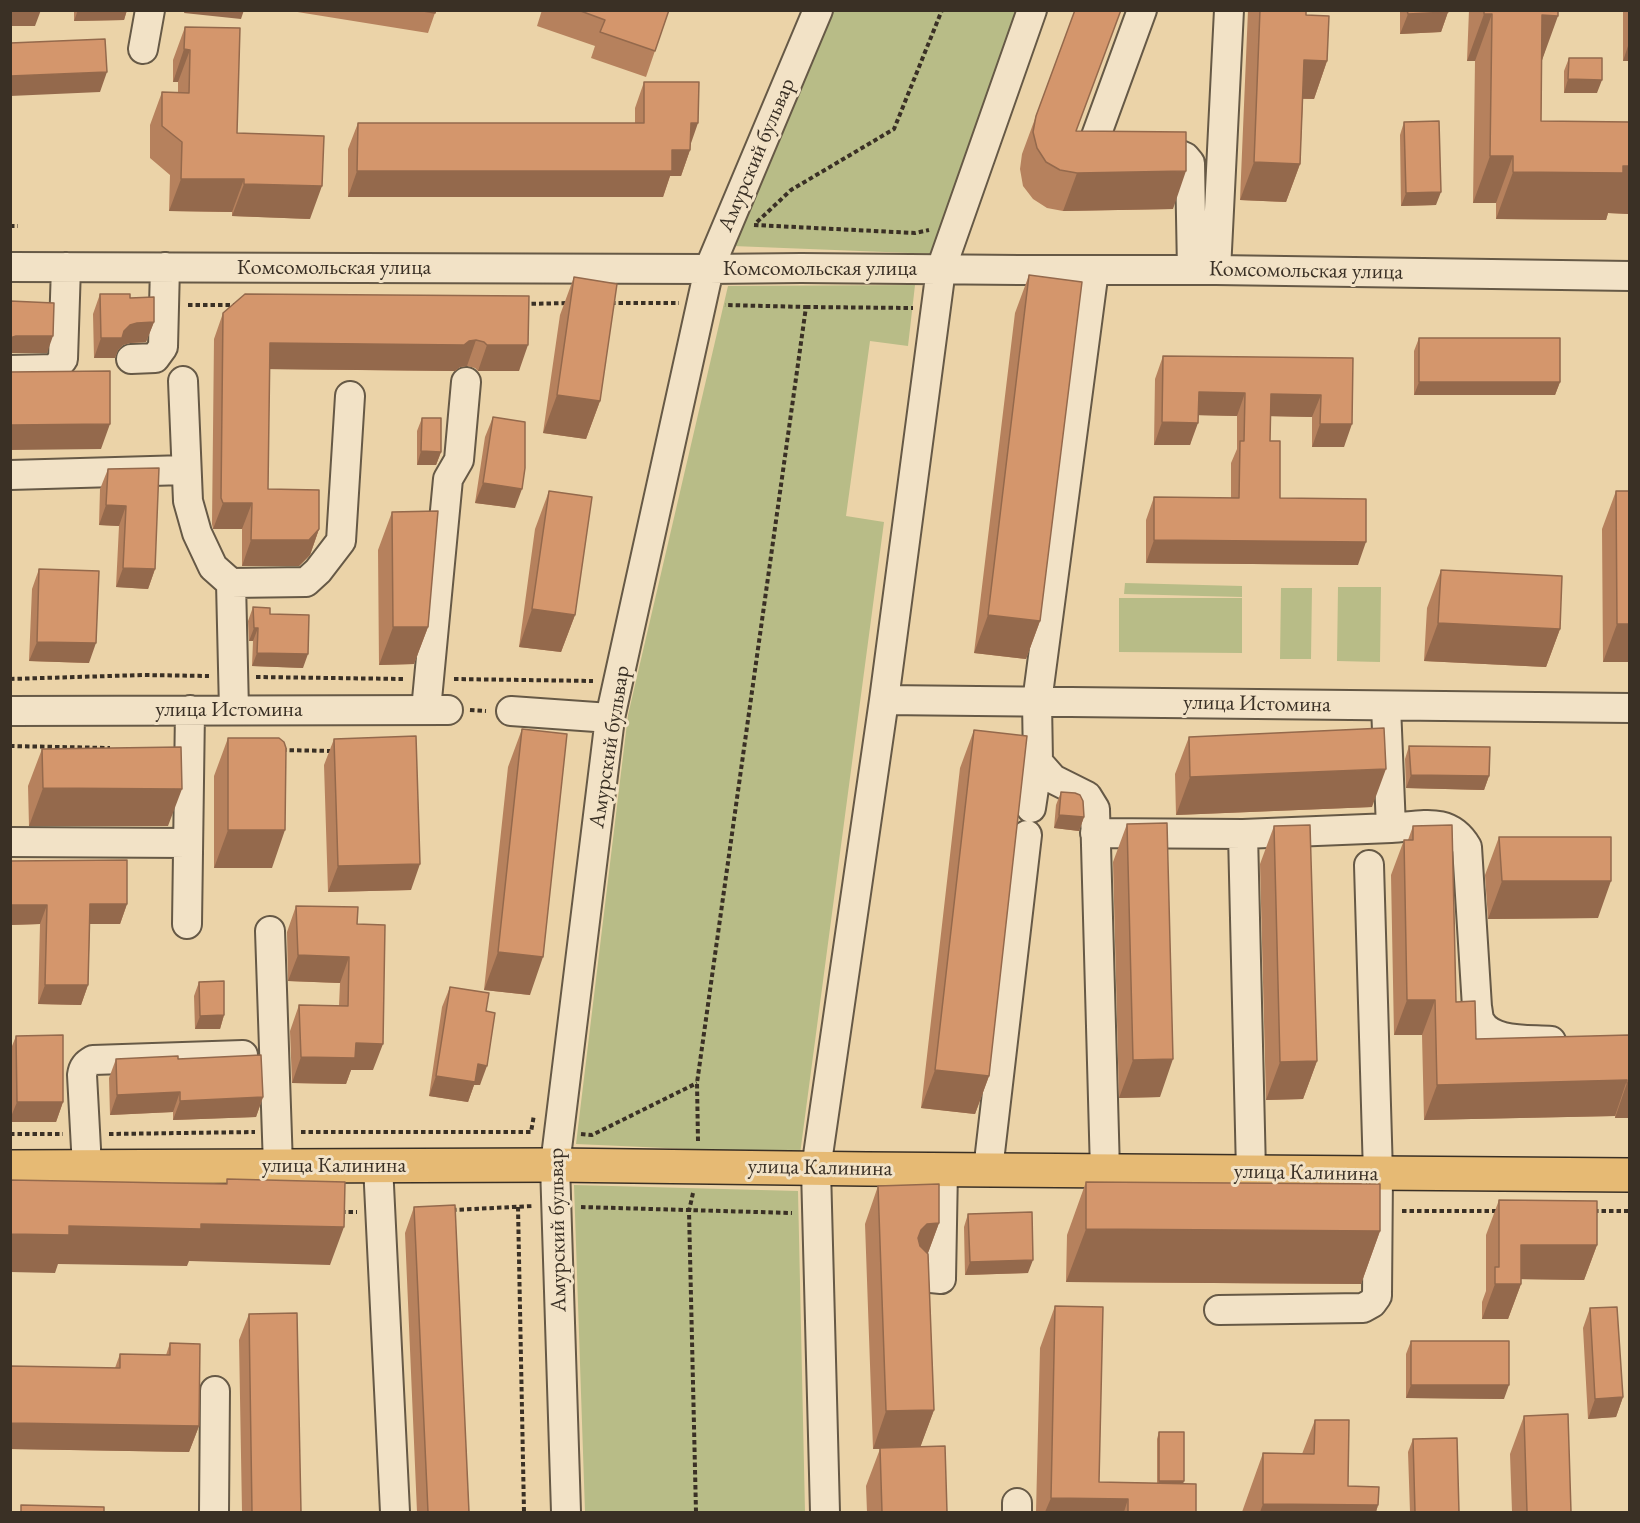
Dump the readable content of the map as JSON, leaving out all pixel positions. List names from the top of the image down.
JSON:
{
  "streets": {
    "main road": ["улица Калинина"],
    "street": ["Амурский бульвар", "Комсомольская улица", "улица Истомина"]
  },
  "crossings": [
    ["Амурский бульвар", "Комсомольская улица"],
    ["Амурский бульвар", "улица Калинина"]
  ]
}
